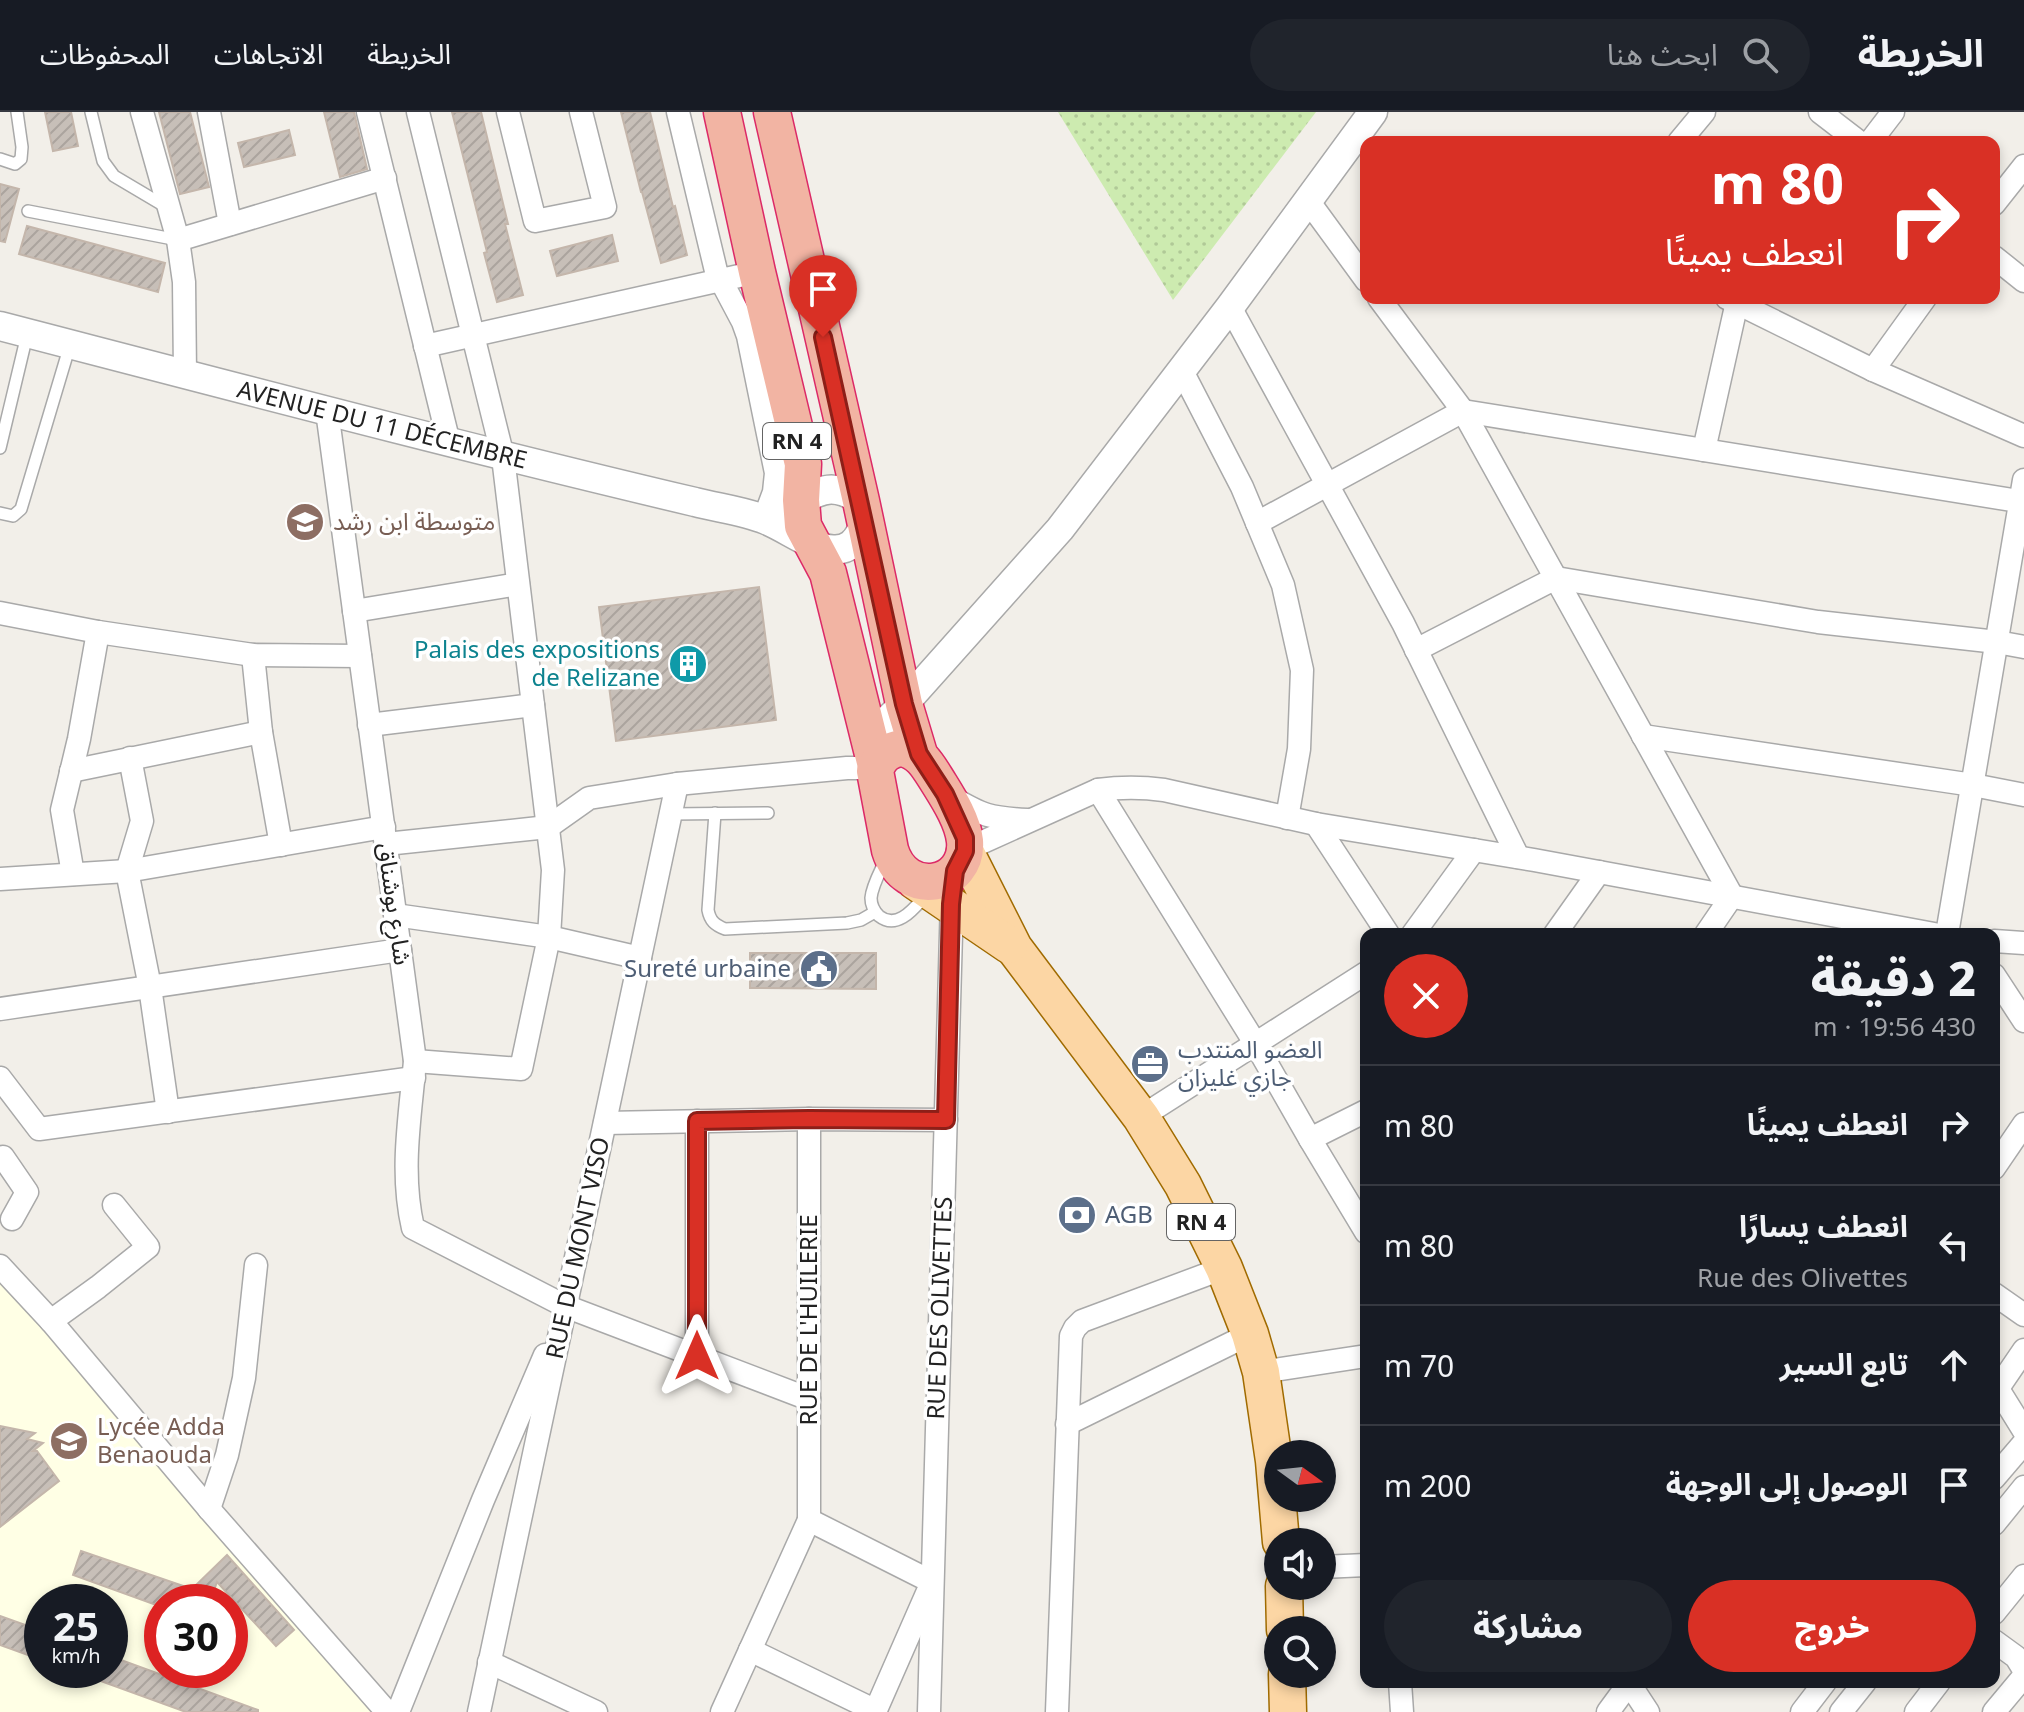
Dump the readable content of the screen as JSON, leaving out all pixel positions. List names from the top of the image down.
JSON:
{
  "streets": {
    "highway": ["RN 4"],
    "street": [
      "AVENUE DU 11 DÉCEMBRE",
      "شارع بوشناق",
      "RUE DU MONT VISO",
      "RUE DES OLIVETTES",
      "RUE DE L'HUILERIE"
    ]
  },
  "crossings": [
    ["AVENUE DU 11 DÉCEMBRE", "RN 4"],
    ["AVENUE DU 11 DÉCEMBRE", "شارع بوشناق"],
    ["RN 4", "RUE DES OLIVETTES"],
    ["شارع بوشناق", "RUE DU MONT VISO"]
  ],
  "places": {
    "school or university": ["متوسطة ابن رشد", "Lycée Adda Benaouda"],
    "building": ["Palais des expositions de Relizane"],
    "public building": ["Sureté urbaine"],
    "office": ["العضو المنتدب جازي غليزان"],
    "bank": ["AGB"]
  },
  "north": "right",
  "page": {
    "header": "الخريطة",
    "search": "ابحث هنا",
    "nav": ["الخريطة", "الاتجاهات", "المحفوظات"],
    "turn": ["80 m", "انعطف يمينًا"],
    "heading": ["2 دقيقة", "430 m · 19:56"],
    "list": [
      {
        "name": "انعطف يمينًا",
        "value": "80 m"
      },
      {
        "name": "انعطف يسارًا",
        "note": "Rue des Olivettes",
        "value": "80 m"
      },
      {
        "name": "تابع السير",
        "value": "70 m"
      },
      {
        "name": "الوصول إلى الوجهة",
        "value": "200 m"
      }
    ],
    "buttons": ["خروج", "مشاركة"],
    "speed": "25 km/h",
    "limit": "30"
  }
}
